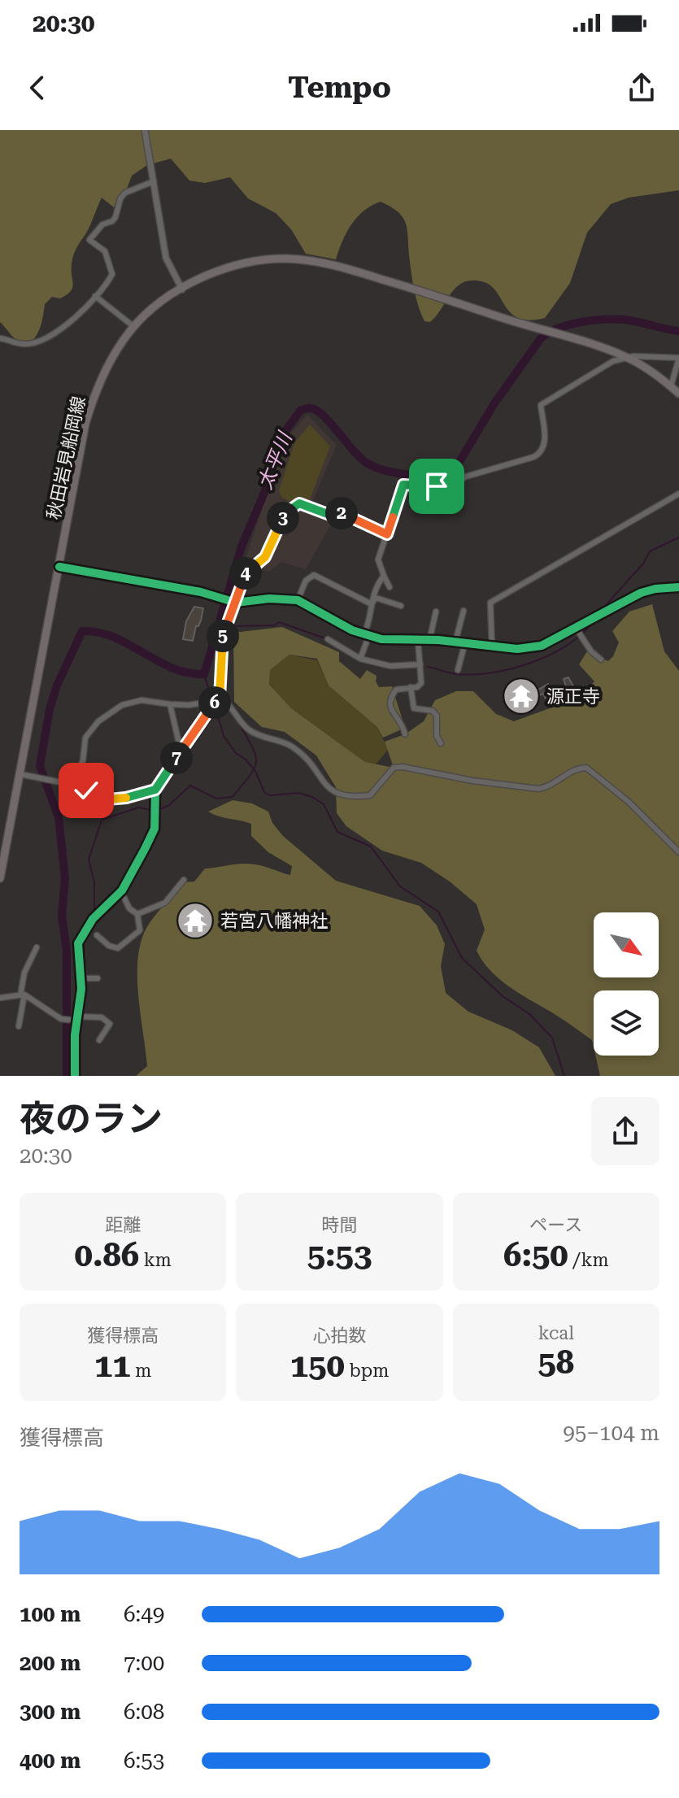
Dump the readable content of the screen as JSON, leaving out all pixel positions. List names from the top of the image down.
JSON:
{
  "streets": {
    "main road": ["秋田岩見船岡線"]
  },
  "water": ["太平川"],
  "places": {
    "temple": ["源正寺", "若宮八幡神社"]
  },
  "north": "bottom right",
  "page": {
    "status": "20:30",
    "header": "Tempo",
    "pins": [
      "2",
      "3",
      "4",
      "5",
      "6",
      "7"
    ],
    "heading": ["夜のラン", "20:30"],
    "stats": [
      ["距離", "0.86 km"],
      ["時間", "5:53"],
      ["ペース", "6:50 /km"],
      ["獲得標高", "11 m"],
      ["心拍数", "150 bpm"],
      ["kcal", "58"]
    ],
    "chart": ["獲得標高", "95–104 m"],
    "list": [
      {
        "name": "100 m",
        "note": "6:49"
      },
      {
        "name": "200 m",
        "note": "7:00"
      },
      {
        "name": "300 m",
        "note": "6:08"
      },
      {
        "name": "400 m",
        "note": "6:53"
      }
    ]
  }
}
